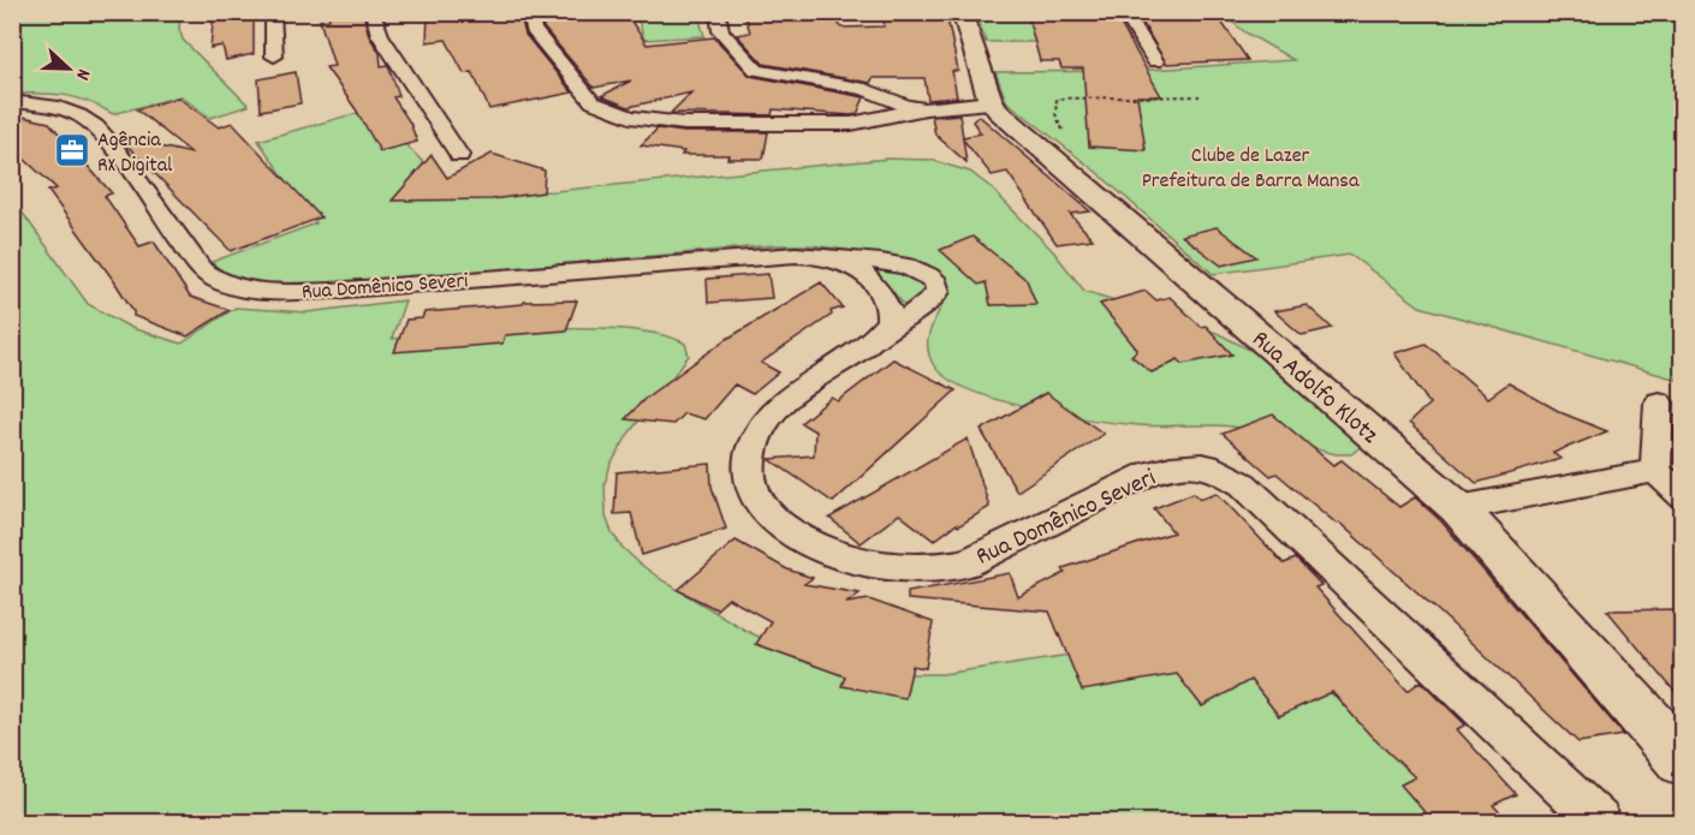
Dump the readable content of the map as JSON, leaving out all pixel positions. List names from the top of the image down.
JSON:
{
  "streets": {
    "street": ["Rua Domênico Severi", "Rua Adolfo Klotz"]
  },
  "parks": ["Clube de Lazer Prefeitura de Barra Mansa"],
  "places": {
    "office": ["Agência RX Digital"]
  },
  "north": "right"
}
